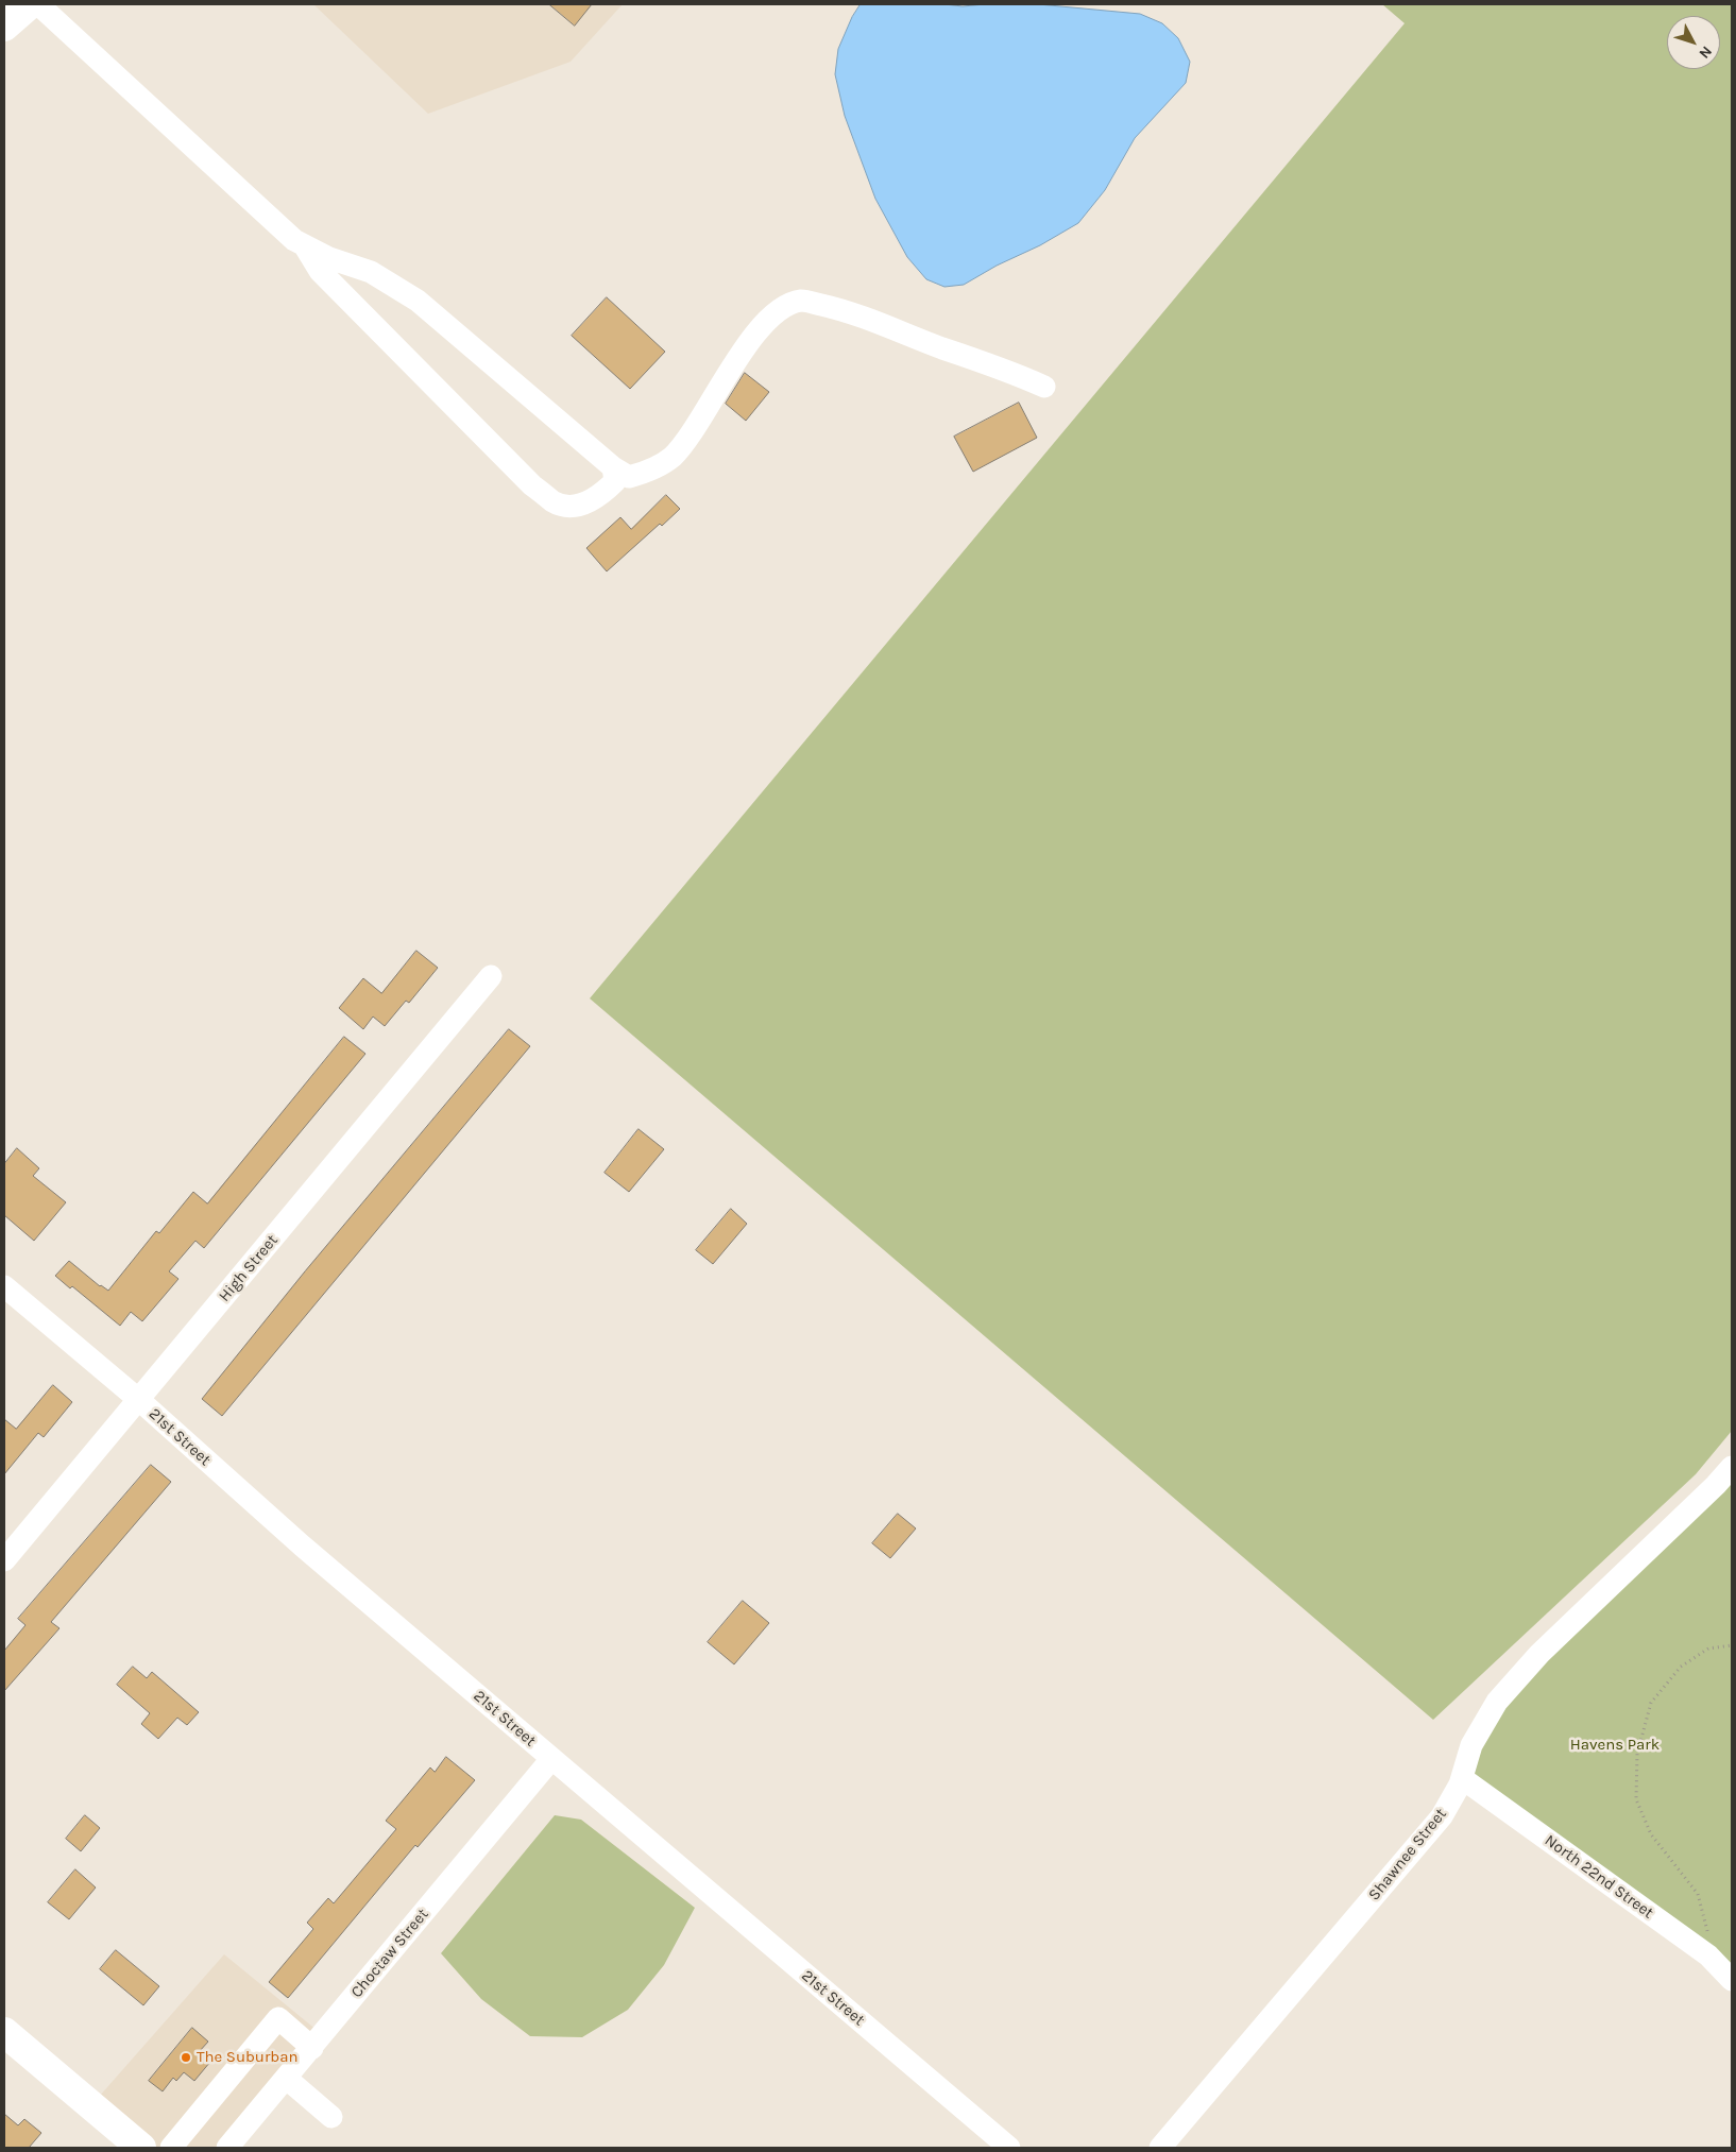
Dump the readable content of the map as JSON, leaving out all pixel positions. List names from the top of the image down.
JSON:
{
  "streets": {
    "street": [
      "High Street",
      "21st Street",
      "Shawnee Street",
      "North 22nd Street",
      "Choctaw Street"
    ]
  },
  "crossings": [
    ["High Street", "21st Street"],
    ["21st Street", "Choctaw Street"],
    ["Shawnee Street", "North 22nd Street"]
  ],
  "parks": ["Havens Park"],
  "places": ["The Suburban"],
  "north": "bottom right"
}
